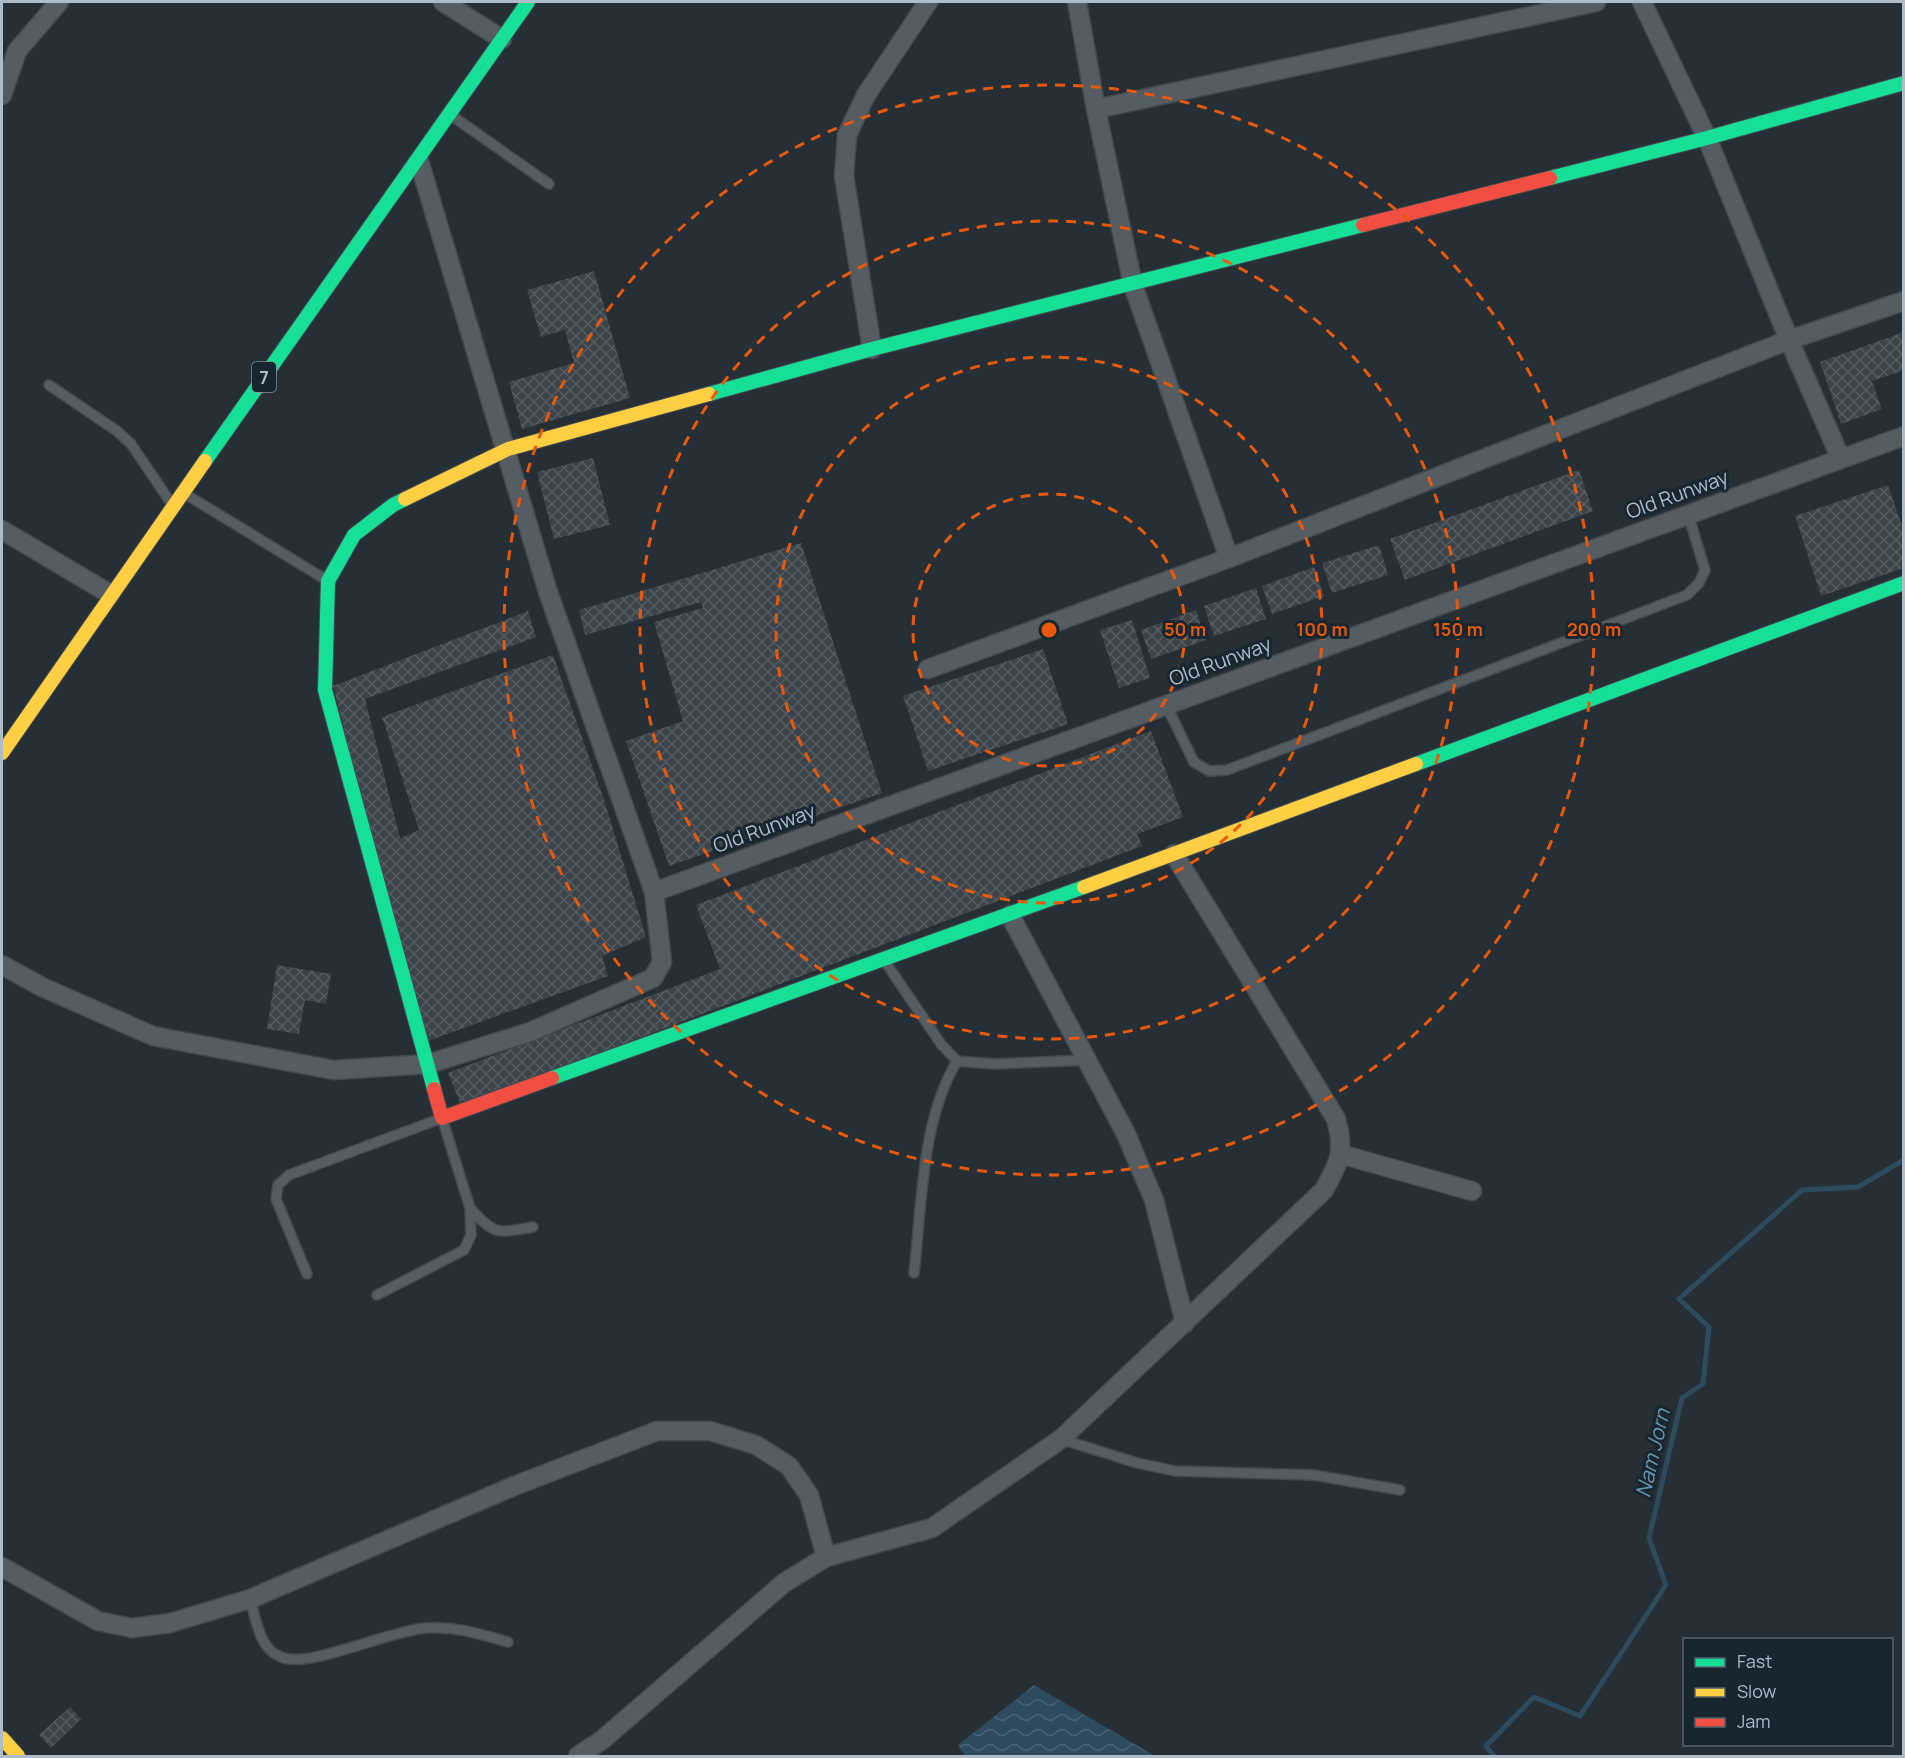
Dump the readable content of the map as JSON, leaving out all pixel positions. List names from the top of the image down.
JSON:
{
  "streets": {
    "main road": ["7"],
    "street": ["Old Runway"]
  },
  "water": ["Nam Jorn"],
  "legend": ["Fast", "Slow", "Jam"],
  "rings": [
    "50 m",
    "100 m",
    "150 m",
    "200 m"
  ]
}
